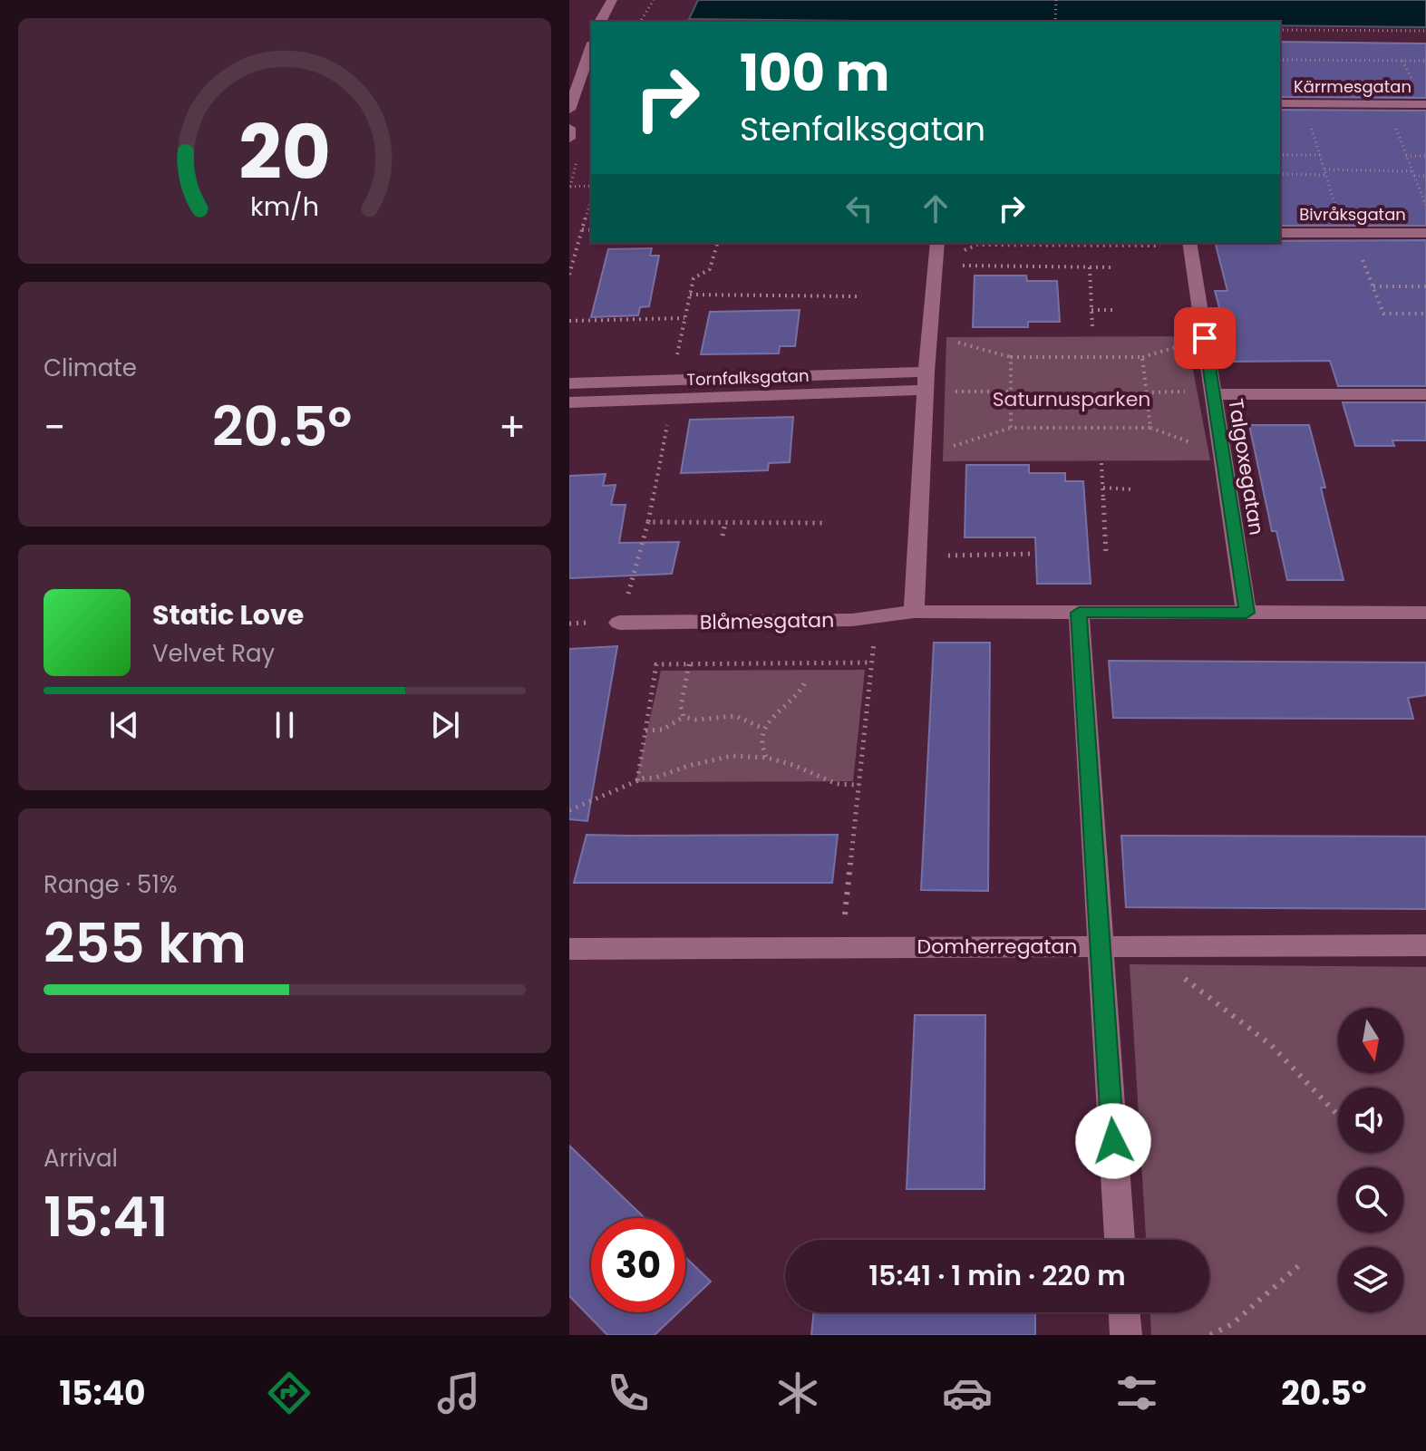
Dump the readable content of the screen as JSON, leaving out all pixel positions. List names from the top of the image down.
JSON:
{
  "streets": {
    "street": [
      "Kärrmesgatan",
      "Bivråksgatan",
      "Tornfalksgatan",
      "Talgoxegatan",
      "Blåmesgatan",
      "Domherregatan"
    ]
  },
  "crossings": [
    ["Talgoxegatan", "Blåmesgatan"]
  ],
  "parks": ["Saturnusparken"],
  "north": "bottom",
  "page": {
    "turn": ["100 m", "Stenfalksgatan"],
    "tile": [
      "Climate",
      ["Range · 51%", "255 km"],
      ["Arrival", "15:41"]
    ],
    "heat": ["−", "20.5°", "+"],
    "song": ["Static Love", "Velvet Ray"],
    "limit": "30",
    "trip": "15:41 · 1 min · 220 m",
    "tabs": ["15:40", "20.5°"],
    "gauge": ["20", "km/h"]
  }
}
